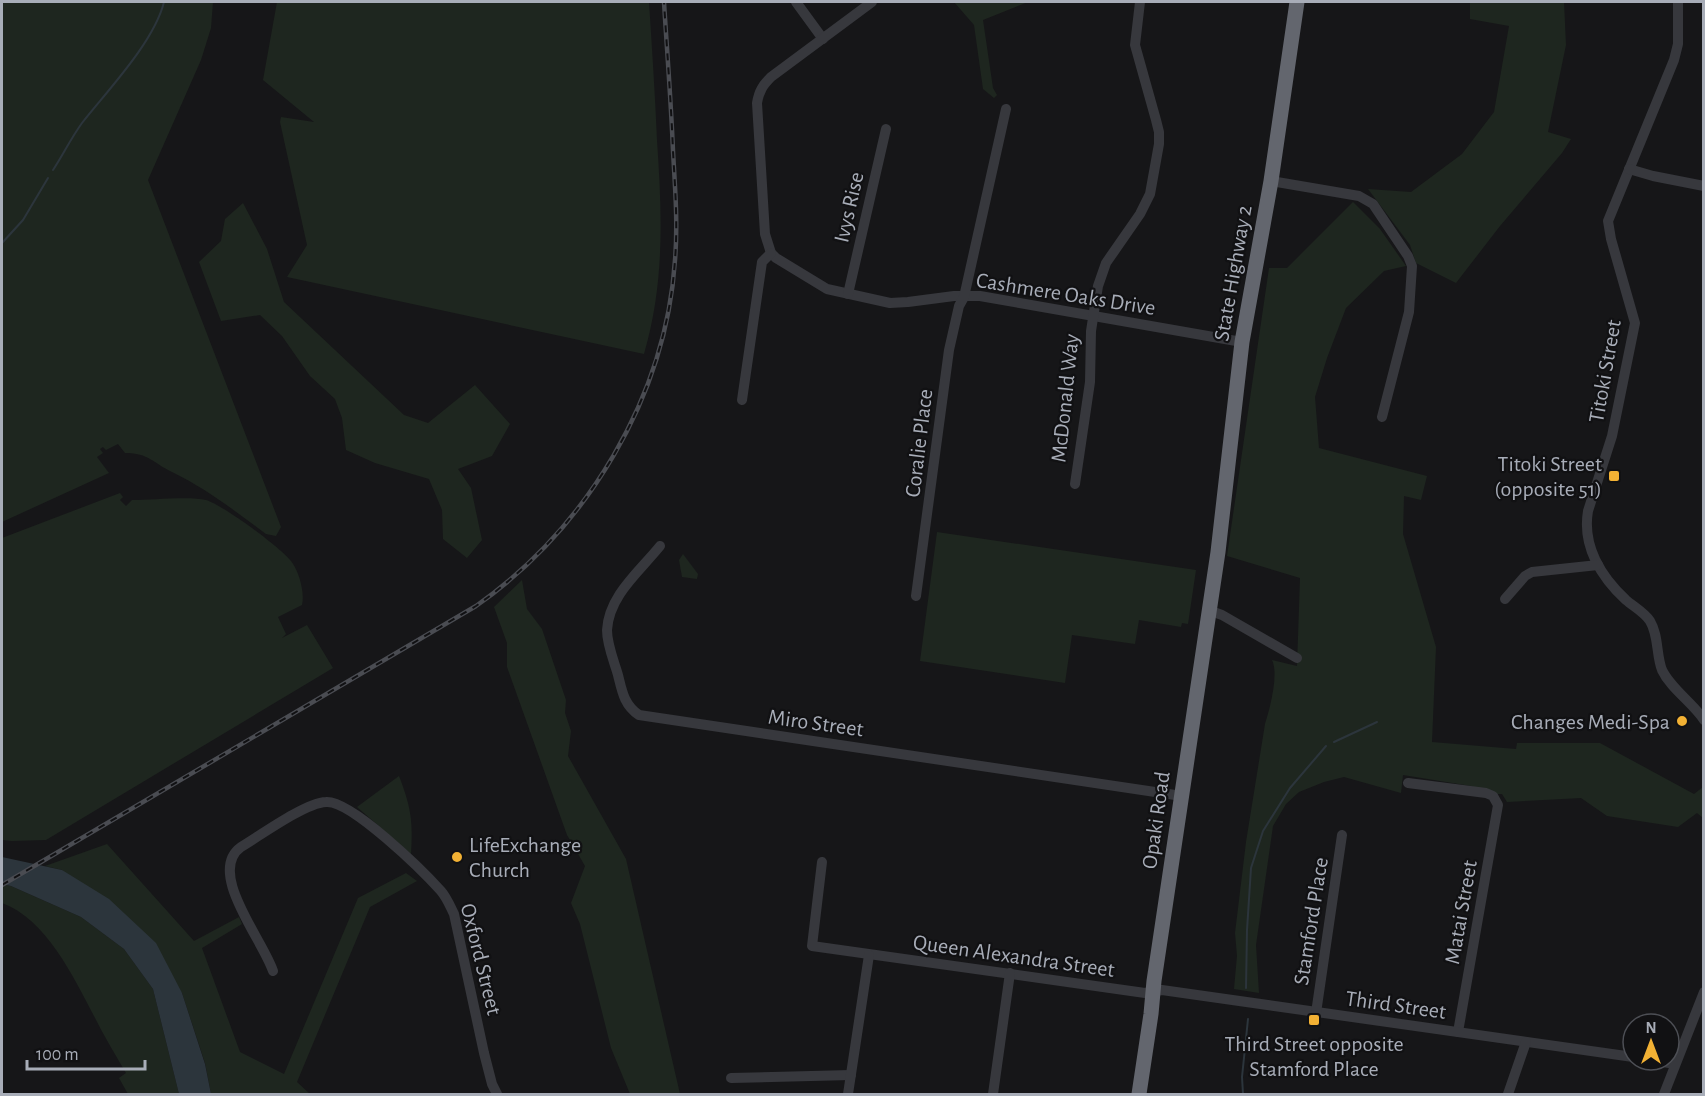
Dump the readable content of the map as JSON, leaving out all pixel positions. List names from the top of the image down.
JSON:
{
  "streets": {
    "highway": ["State Highway 2", "Opaki Road"],
    "street": [
      "Ivys Rise",
      "Cashmere Oaks Drive",
      "Titoki Street",
      "McDonald Way",
      "Coralie Place",
      "Miro Street",
      "Matai Street",
      "Stamford Place",
      "Queen Alexandra Street",
      "Oxford Street",
      "Third Street"
    ]
  },
  "crossings": [
    ["Ivys Rise", "Cashmere Oaks Drive"],
    ["State Highway 2", "Cashmere Oaks Drive"],
    ["State Highway 2", "Opaki Road"],
    ["Cashmere Oaks Drive", "McDonald Way"],
    ["Cashmere Oaks Drive", "Coralie Place"],
    ["Miro Street", "Opaki Road"],
    ["Opaki Road", "Queen Alexandra Street"],
    ["Opaki Road", "Third Street"],
    ["Matai Street", "Third Street"],
    ["Stamford Place", "Third Street"],
    ["Queen Alexandra Street", "Third Street"]
  ],
  "places": {
    "transit": ["Titoki Street (opposite 51)", "Third Street opposite Stamford Place"],
    "other": ["Changes Medi-Spa", "LifeExchange Church"]
  },
  "scale_bar": "100 m",
  "north": "top"
}
